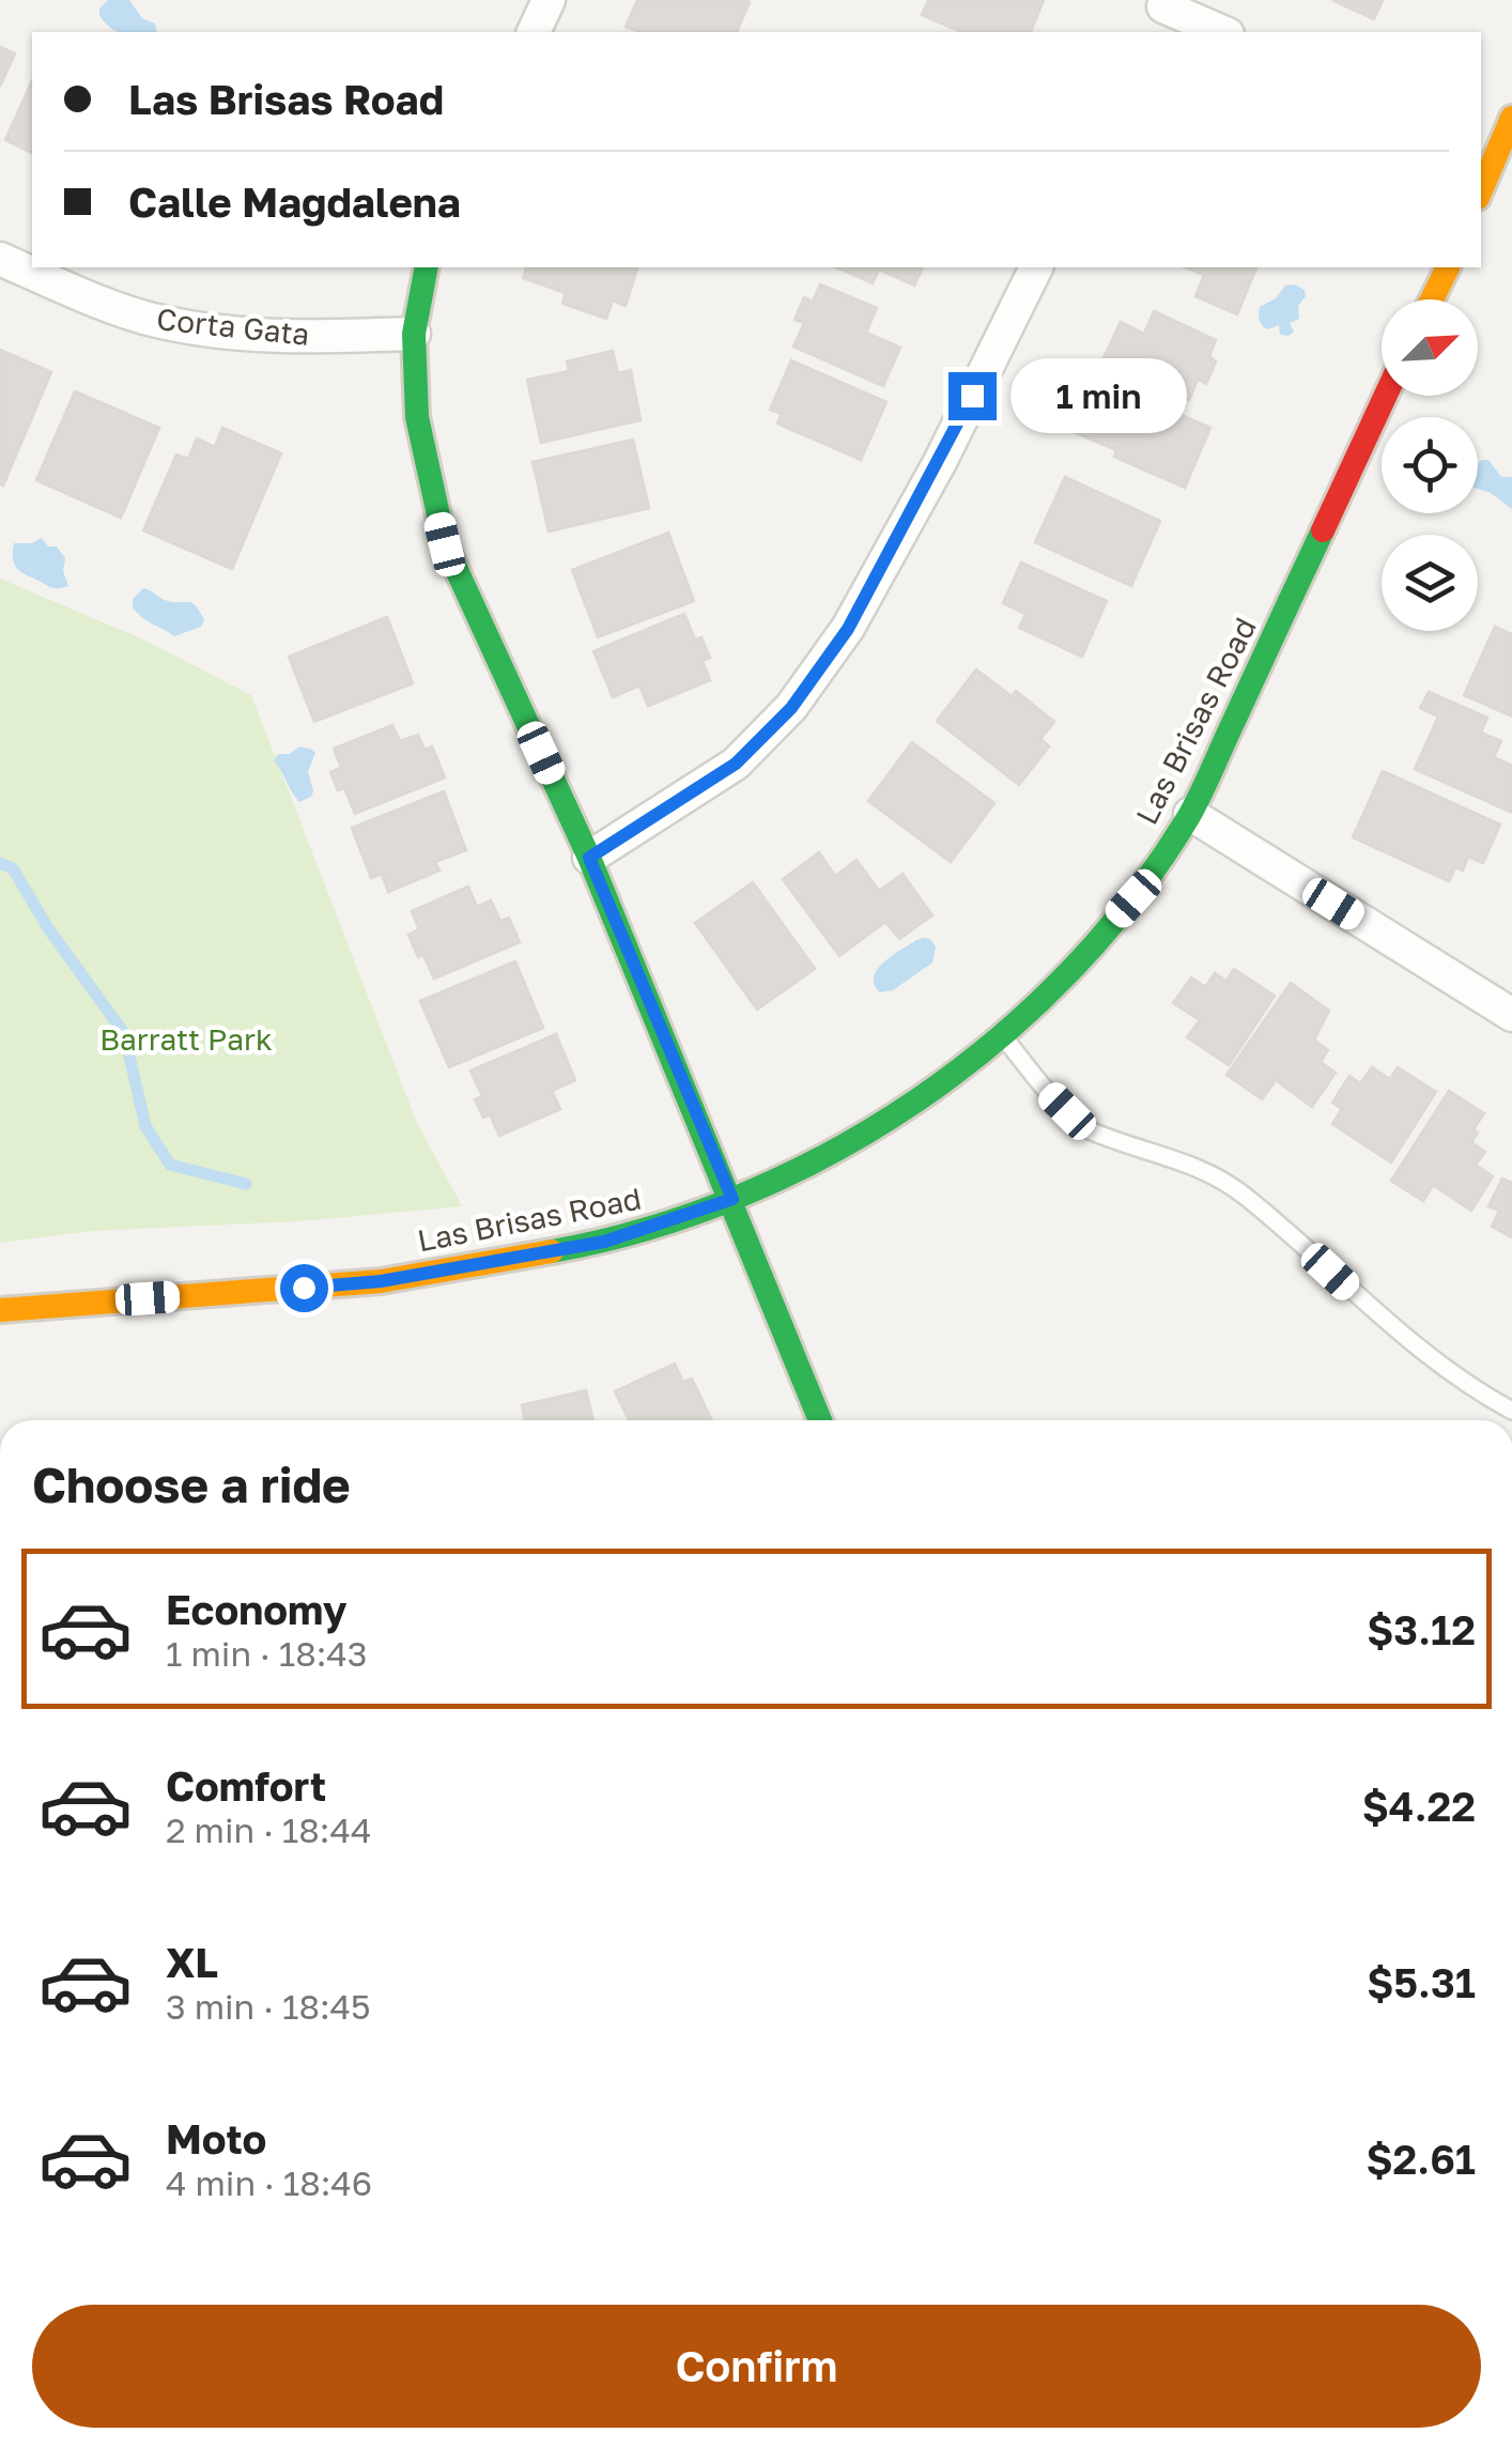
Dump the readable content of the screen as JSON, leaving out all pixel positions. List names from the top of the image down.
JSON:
{
  "streets": {
    "main road": ["Las Brisas Road"],
    "street": ["Corta Gata"]
  },
  "parks": ["Barratt Park"],
  "north": "top right",
  "page": {
    "banner": ["Las Brisas Road", "Calle Magdalena"],
    "bubble": "1 min",
    "heading": "Choose a ride",
    "list": [
      {
        "name": "Economy",
        "note": "1 min · 18:43",
        "value": "$3.12"
      },
      {
        "name": "Comfort",
        "note": "2 min · 18:44",
        "value": "$4.22"
      },
      {
        "name": "XL",
        "note": "3 min · 18:45",
        "value": "$5.31"
      },
      {
        "name": "Moto",
        "note": "4 min · 18:46",
        "value": "$2.61"
      }
    ],
    "buttons": "Confirm"
  }
}
